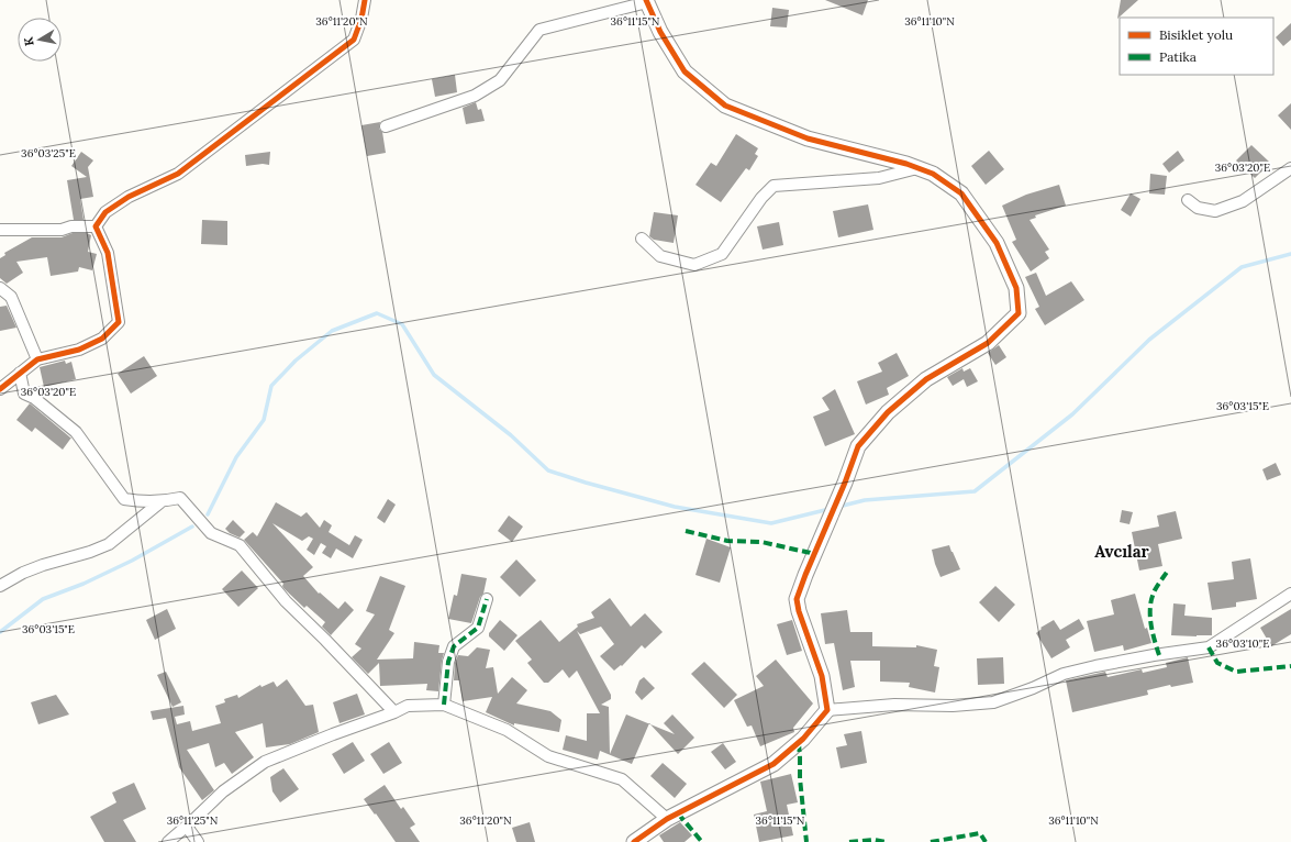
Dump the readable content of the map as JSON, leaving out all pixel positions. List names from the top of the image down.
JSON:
{
  "districts": ["Avcılar"],
  "legend": ["Bisiklet yolu", "Patika"],
  "north": "left",
  "coordinates": [
    "36°11'20\"N",
    "36°11'15\"N",
    "36°11'10\"N",
    "36°03'25\"E",
    "36°03'20\"E",
    "36°03'15\"E",
    "36°03'10\"E",
    "36°11'25\"N"
  ]
}
